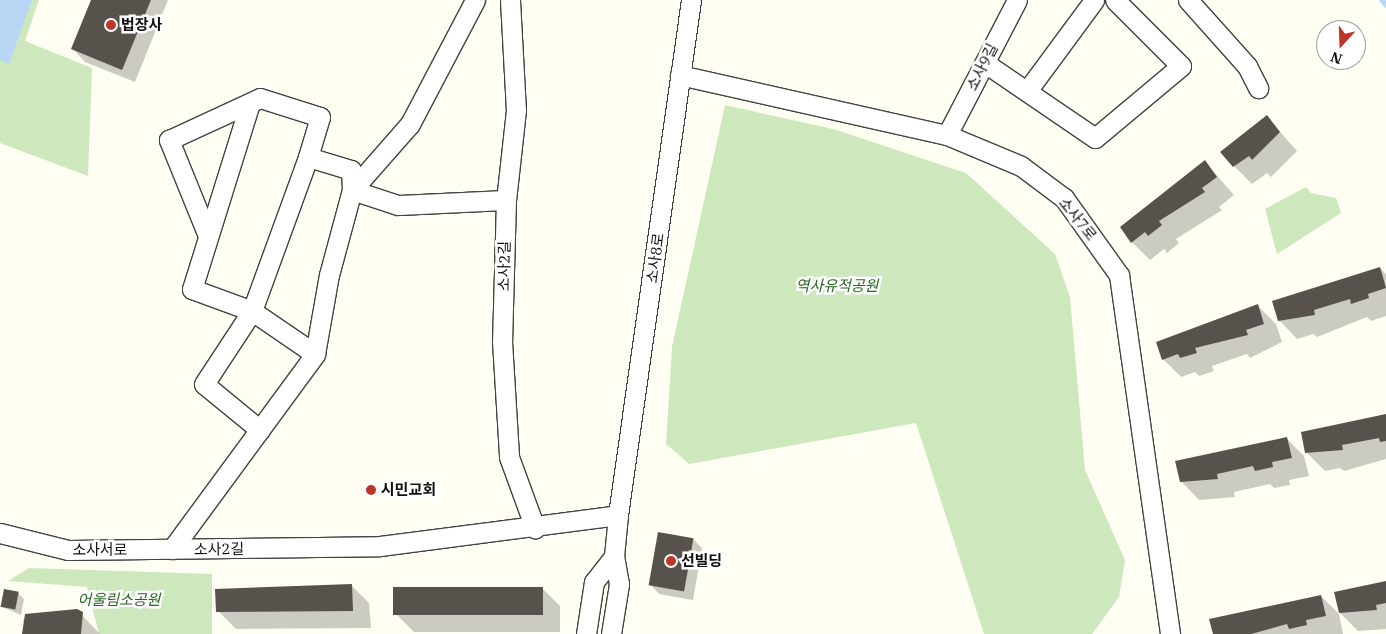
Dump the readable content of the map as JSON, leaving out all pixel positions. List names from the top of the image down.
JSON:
{
  "streets": {
    "street": [
      "소사9길",
      "소사7로",
      "소사8로",
      "소사2길",
      "소사서로"
    ]
  },
  "crossings": [
    ["소사9길", "소사7로"],
    ["소사7로", "소사8로"],
    ["소사8로", "소사2길"],
    ["소사2길", "소사서로"]
  ],
  "parks": ["역사유적공원", "어울림소공원"],
  "places": ["법장사", "시민교회", "선빌딩"],
  "north": "bottom"
}
